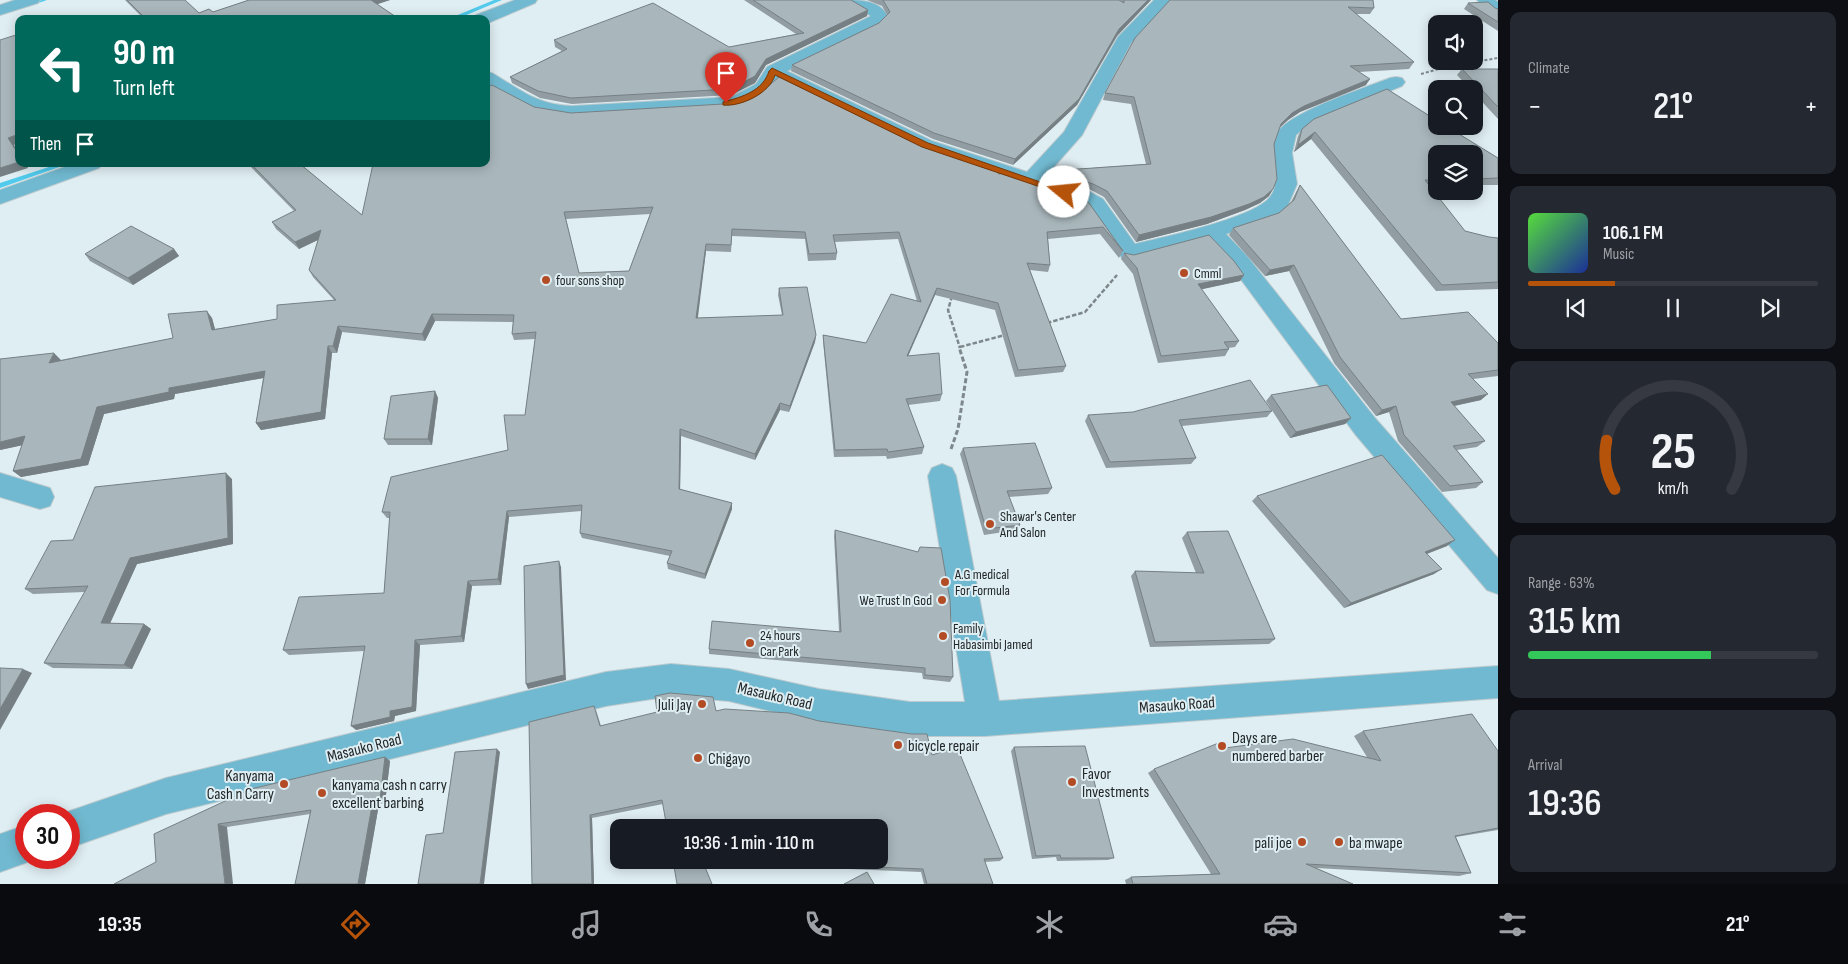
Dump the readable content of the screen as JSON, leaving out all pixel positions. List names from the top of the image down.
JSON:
{
  "streets": {
    "street": ["Masauko Road"]
  },
  "places": [
    "Cmml",
    "four sons shop",
    "Shawar's Center And Salon",
    "A.G medical For Formula",
    "We Trust In God",
    "Family Habasimbi Jamed",
    "24 hours Car Park",
    "Juli Jay",
    "bicycle repair",
    "Days are numbered barber",
    "Chigayo",
    "Favor Investments",
    "Kanyama Cash n Carry",
    "kanyama cash n carry excellent barbing",
    "pali joe",
    "ba mwape"
  ],
  "page": {
    "tile": [
      "Climate",
      ["Range · 63%", "315 km"],
      ["Arrival", "19:36"]
    ],
    "turn": ["90 m", "Turn left"],
    "heat": ["−", "21°", "+"],
    "then": "Then",
    "song": ["106.1 FM", "Music"],
    "limit": "30",
    "trip": "19:36 · 1 min · 110 m",
    "tabs": ["19:35", "21°"],
    "gauge": ["25", "km/h"]
  }
}
